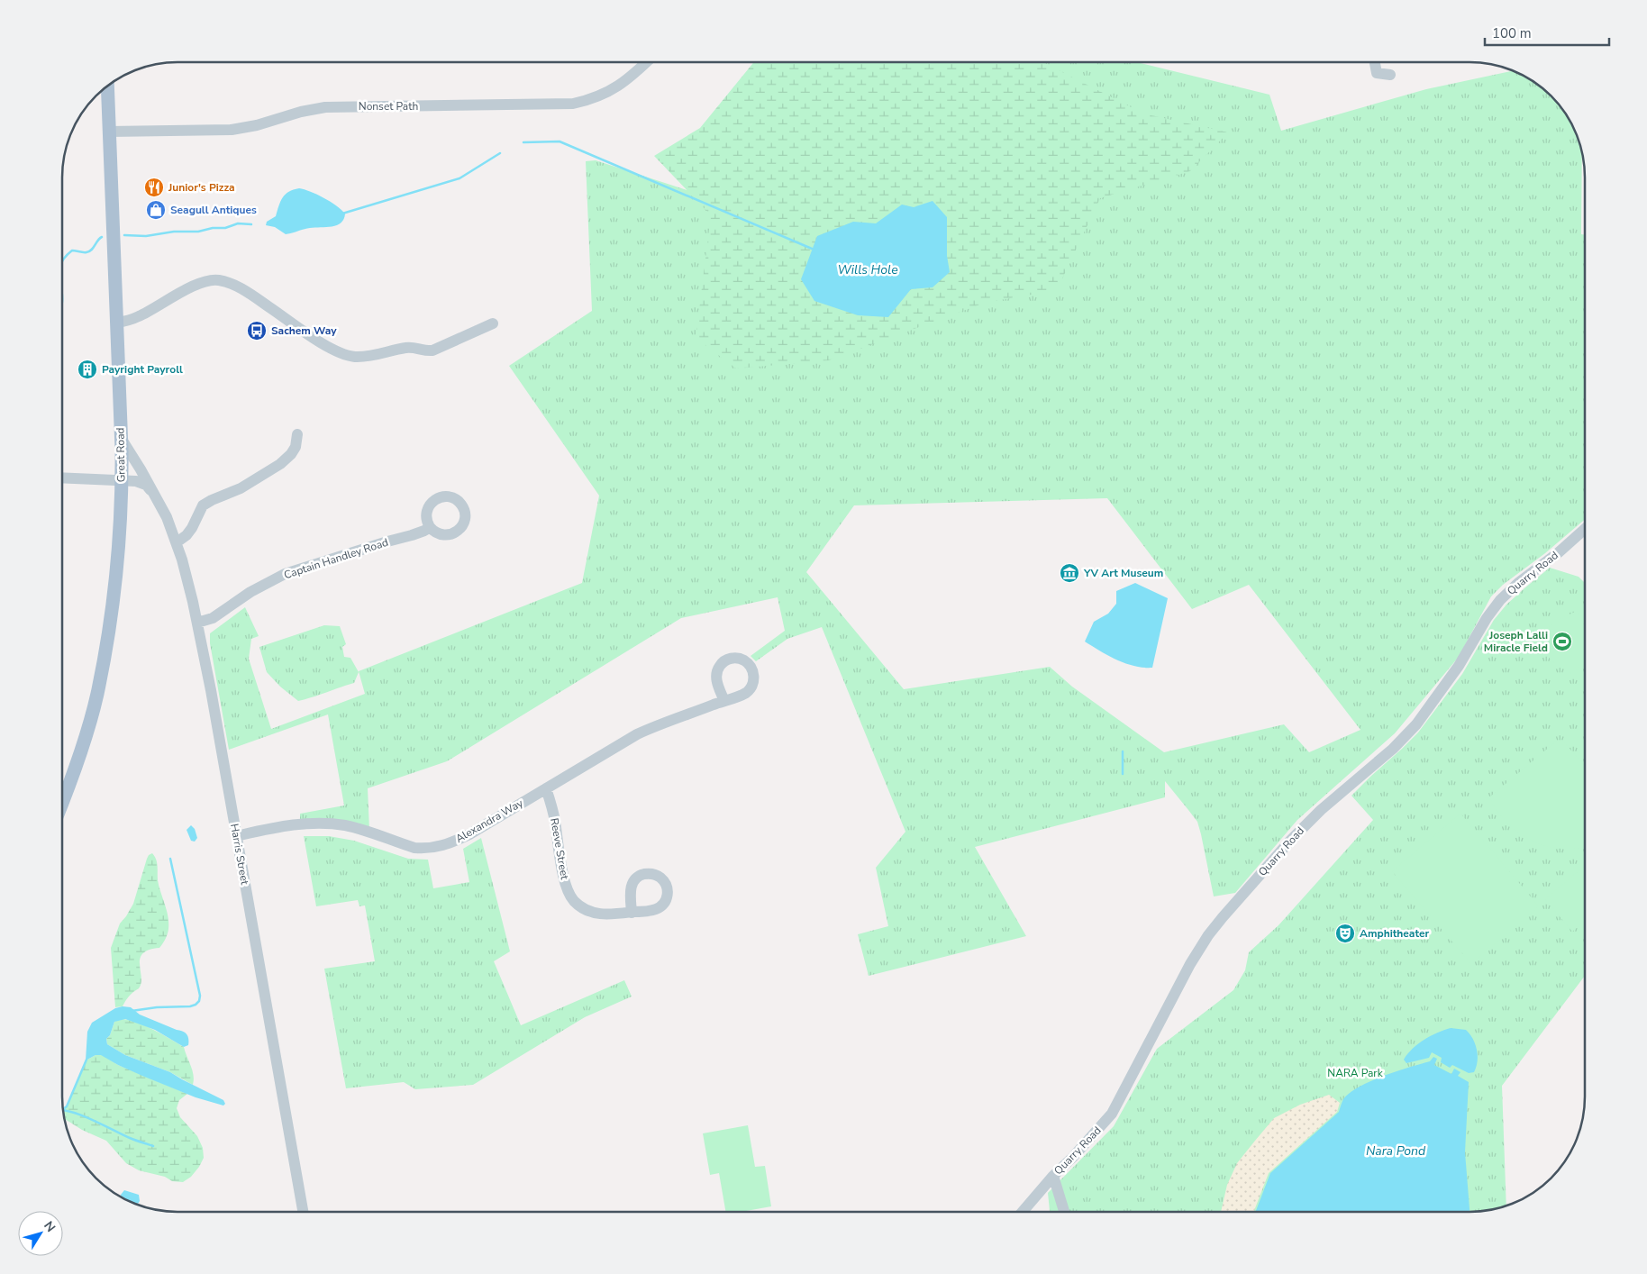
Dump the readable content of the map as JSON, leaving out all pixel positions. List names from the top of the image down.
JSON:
{
  "streets": {
    "main road": ["Great Road"],
    "street": [
      "Nonset Path",
      "Captain Handley Road",
      "Quarry Road",
      "Alexandra Way",
      "Reeve Street",
      "Harris Street"
    ]
  },
  "crossings": [
    ["Nonset Path", "Great Road"],
    ["Great Road", "Harris Street"],
    ["Captain Handley Road", "Harris Street"],
    ["Alexandra Way", "Reeve Street"],
    ["Alexandra Way", "Harris Street"]
  ],
  "water": ["Wills Hole", "Nara Pond"],
  "parks": ["NARA Park"],
  "places": {
    "restaurant": ["Junior's Pizza"],
    "shop": ["Seagull Antiques"],
    "bus stop": ["Sachem Way"],
    "building": ["Payright Payroll"],
    "museum": ["YV Art Museum"],
    "sports": ["Joseph Lalli Miracle Field"],
    "theatre": ["Amphitheater"]
  },
  "scale_bar": "100 m",
  "north": "top right"
}
